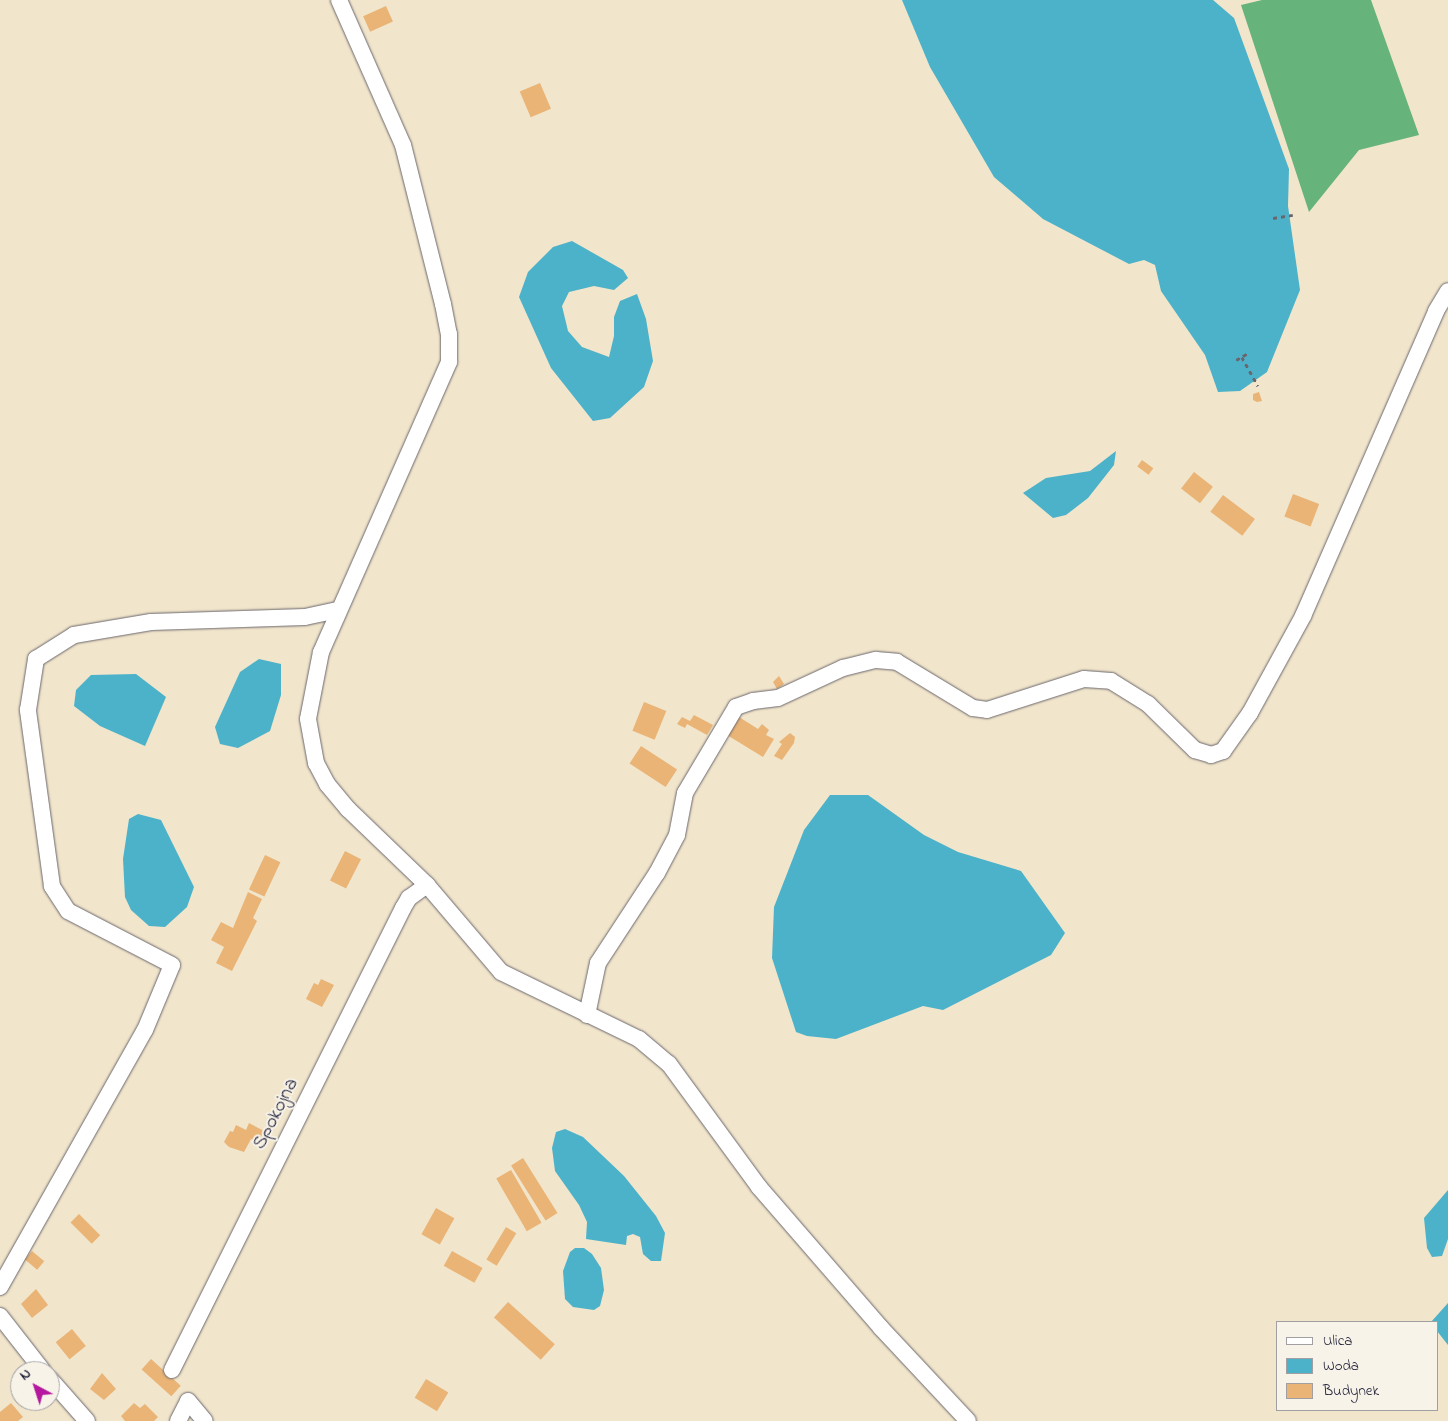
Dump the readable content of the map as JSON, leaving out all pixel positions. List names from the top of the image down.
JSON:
{
  "streets": {
    "street": ["Spokojna"]
  },
  "legend": ["Ulica", "Woda", "Budynek"],
  "north": "top left"
}
